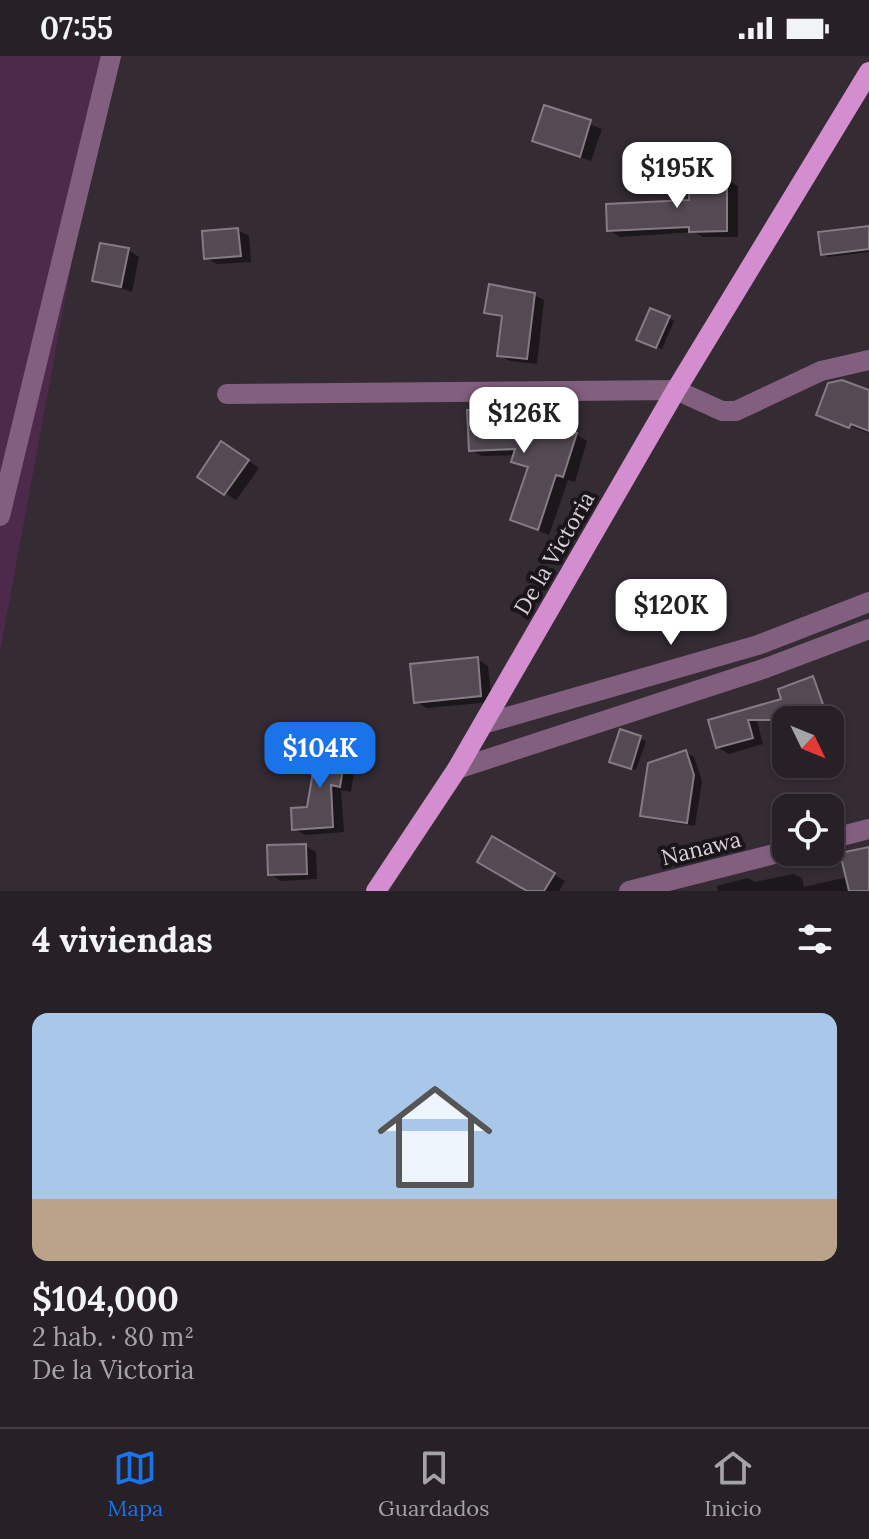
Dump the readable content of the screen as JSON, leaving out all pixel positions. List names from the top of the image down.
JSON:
{
  "streets": {
    "main road": ["De la Victoria"],
    "street": ["Nanawa"]
  },
  "north": "bottom right",
  "page": {
    "status": "07:55",
    "price": [
      "$195K",
      "$126K",
      "$120K",
      "$104K"
    ],
    "heading": "4 viviendas",
    "list": [
      {
        "name": "$104,000",
        "note": "2 hab. · 80 m² · De la Victoria"
      }
    ],
    "tabs": ["Mapa", "Guardados", "Inicio"]
  }
}
